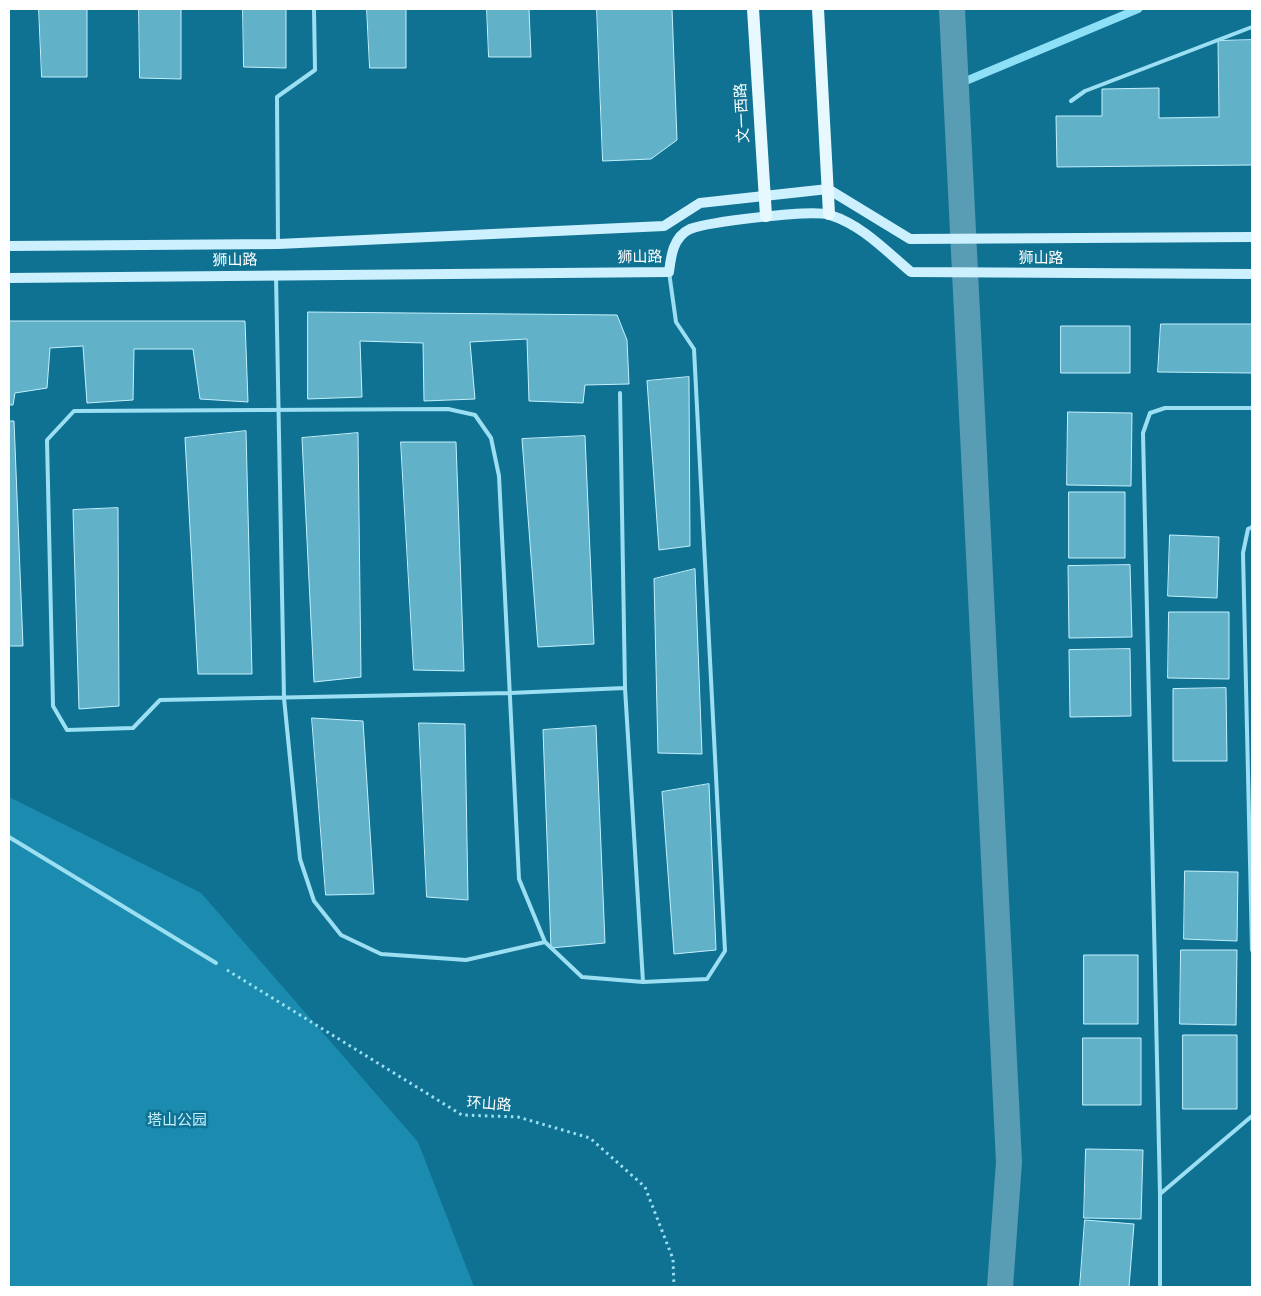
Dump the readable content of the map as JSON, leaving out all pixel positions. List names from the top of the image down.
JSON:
{
  "streets": {
    "main road": ["文一西路", "狮山路"],
    "path": ["环山路"]
  },
  "crossings": [
    ["文一西路", "狮山路"]
  ],
  "parks": ["塔山公园"]
}
